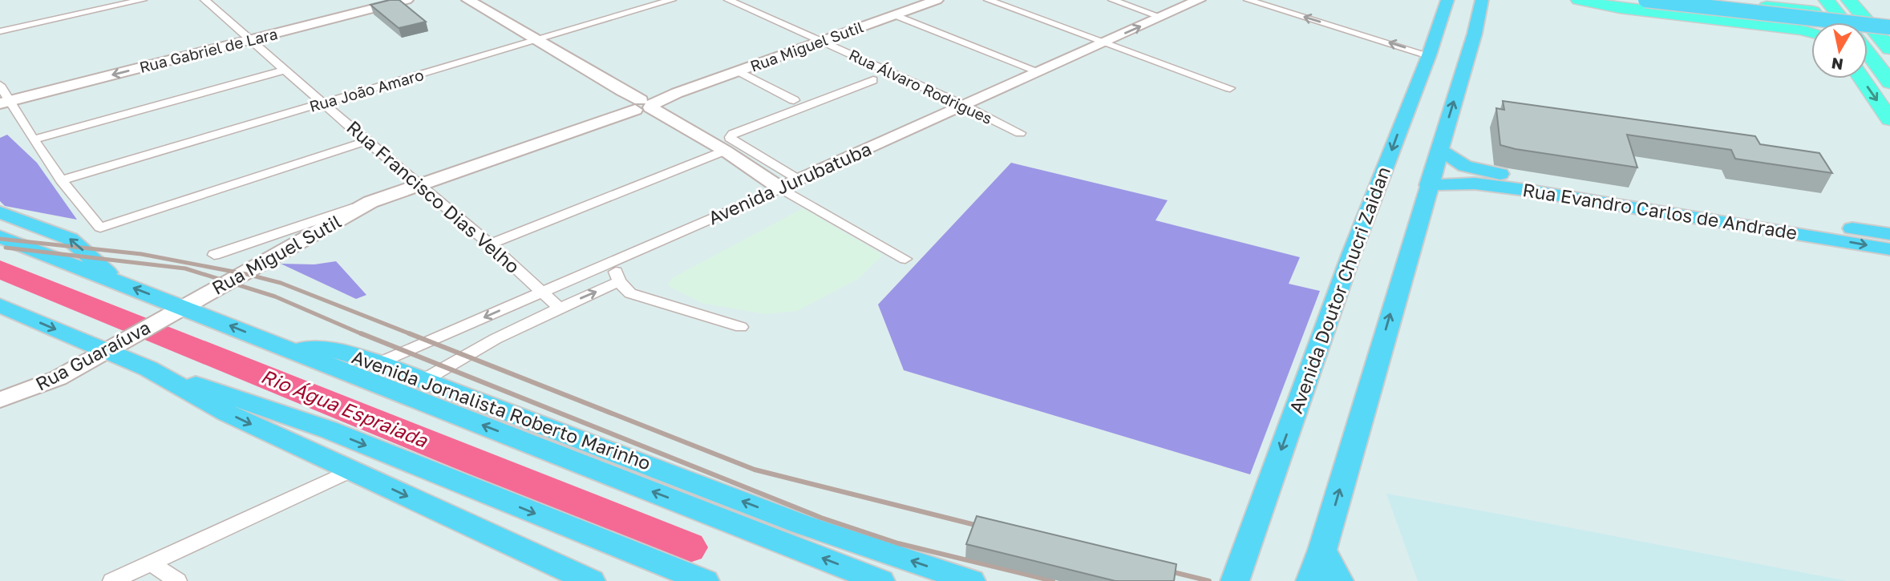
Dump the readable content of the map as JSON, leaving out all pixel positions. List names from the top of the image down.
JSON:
{
  "streets": {
    "main road": ["Rua Evandro Carlos de Andrade", "Avenida Doutor Chucri Zaidan", "Avenida Jornalista Roberto Marinho"],
    "street": [
      "Rua Miguel Sutil",
      "Rua Gabriel de Lara",
      "Rua Álvaro Rodrigues",
      "Rua João Amaro",
      "Avenida Jurubatuba",
      "Rua Francisco Dias Velho",
      "Rua Guaraíuva"
    ]
  },
  "crossings": [
    ["Rua Miguel Sutil", "Rua Álvaro Rodrigues"],
    ["Rua Miguel Sutil", "Rua Francisco Dias Velho"],
    ["Rua Miguel Sutil", "Rua Guaraíuva"],
    ["Rua Miguel Sutil", "Avenida Jornalista Roberto Marinho"],
    ["Rua Gabriel de Lara", "Rua Francisco Dias Velho"],
    ["Rua Álvaro Rodrigues", "Avenida Jurubatuba"],
    ["Rua João Amaro", "Rua Francisco Dias Velho"],
    ["Avenida Jurubatuba", "Rua Francisco Dias Velho"],
    ["Avenida Jurubatuba", "Avenida Jornalista Roberto Marinho"],
    ["Rua Guaraíuva", "Avenida Jornalista Roberto Marinho"]
  ],
  "water": ["Rio Água Espraiada"],
  "north": "bottom"
}
